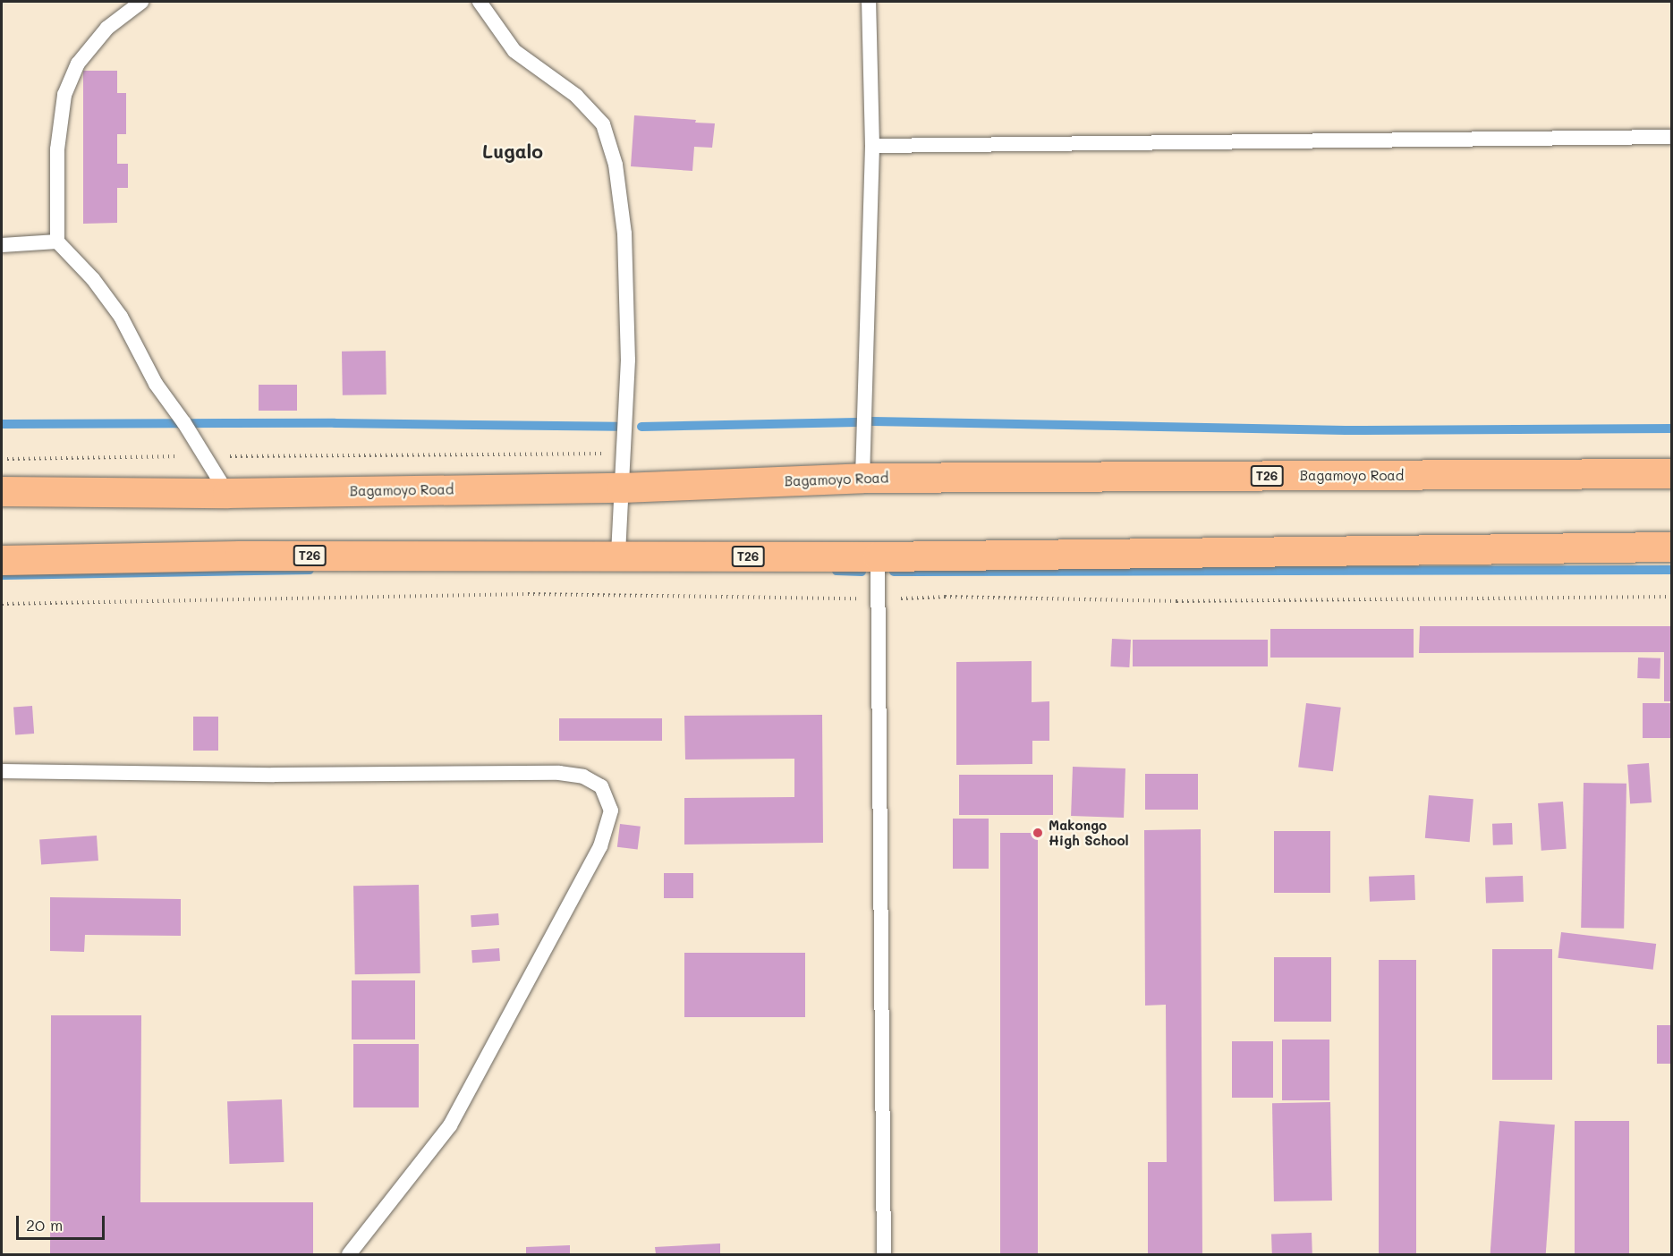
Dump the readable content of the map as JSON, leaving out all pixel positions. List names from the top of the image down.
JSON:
{
  "streets": {
    "highway": ["T26", "Bagamoyo Road"]
  },
  "districts": ["Lugalo"],
  "places": ["Makongo High School"],
  "scale_bar": "20 m"
}
